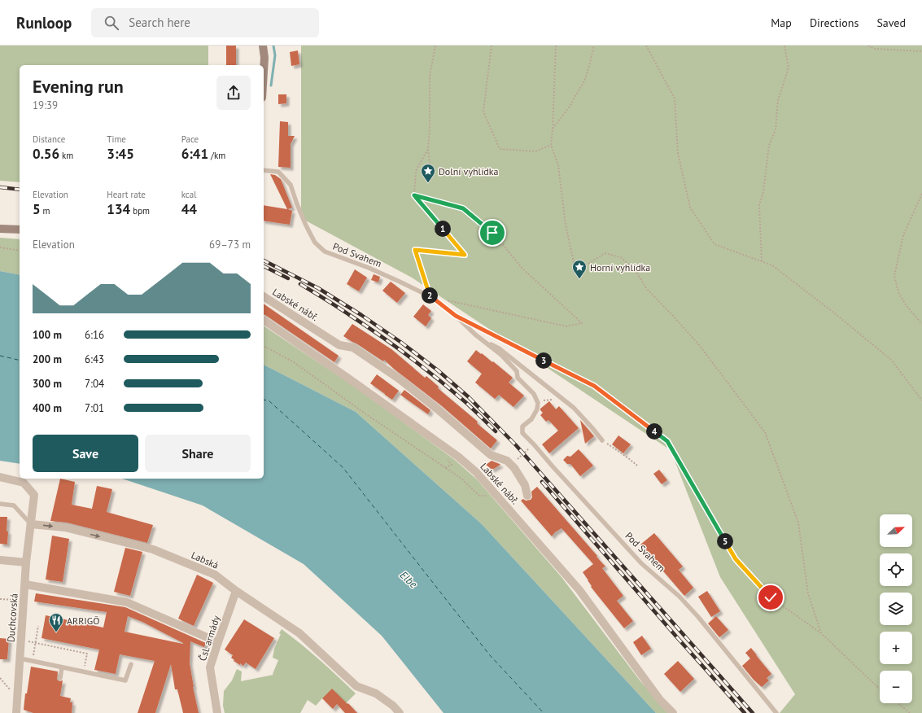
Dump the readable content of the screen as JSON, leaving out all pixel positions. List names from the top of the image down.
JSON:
{
  "streets": {
    "street": [
      "Labské nábř.",
      "Labská",
      "Duchcovská",
      "Čsl. armády"
    ],
    "lane": ["Pod Svahem"]
  },
  "crossings": [
    ["Labská", "Duchcovská"],
    ["Labská", "Čsl. armády"]
  ],
  "water": ["Elbe"],
  "places": {
    "place": ["Dolní vyhlídka", "Horní vyhlídka"],
    "restaurant": ["ARRIGŌ"]
  },
  "north": "top right",
  "page": {
    "header": "Runloop",
    "search": "Search here",
    "nav": ["Map", "Directions", "Saved"],
    "heading": ["Evening run", "19:39"],
    "stats": [
      ["Distance", "0.56 km"],
      ["Time", "3:45"],
      ["Pace", "6:41 /km"],
      ["Elevation", "5 m"],
      ["Heart rate", "134 bpm"],
      ["kcal", "44"]
    ],
    "pins": [
      "1",
      "2",
      "3",
      "4",
      "5"
    ],
    "chart": ["Elevation", "69–73 m"],
    "list": [
      {
        "name": "100 m",
        "note": "6:16"
      },
      {
        "name": "200 m",
        "note": "6:43"
      },
      {
        "name": "300 m",
        "note": "7:04"
      },
      {
        "name": "400 m",
        "note": "7:01"
      }
    ],
    "buttons": ["Save", "Share"],
    "map_buttons": ["+", "−"]
  }
}
